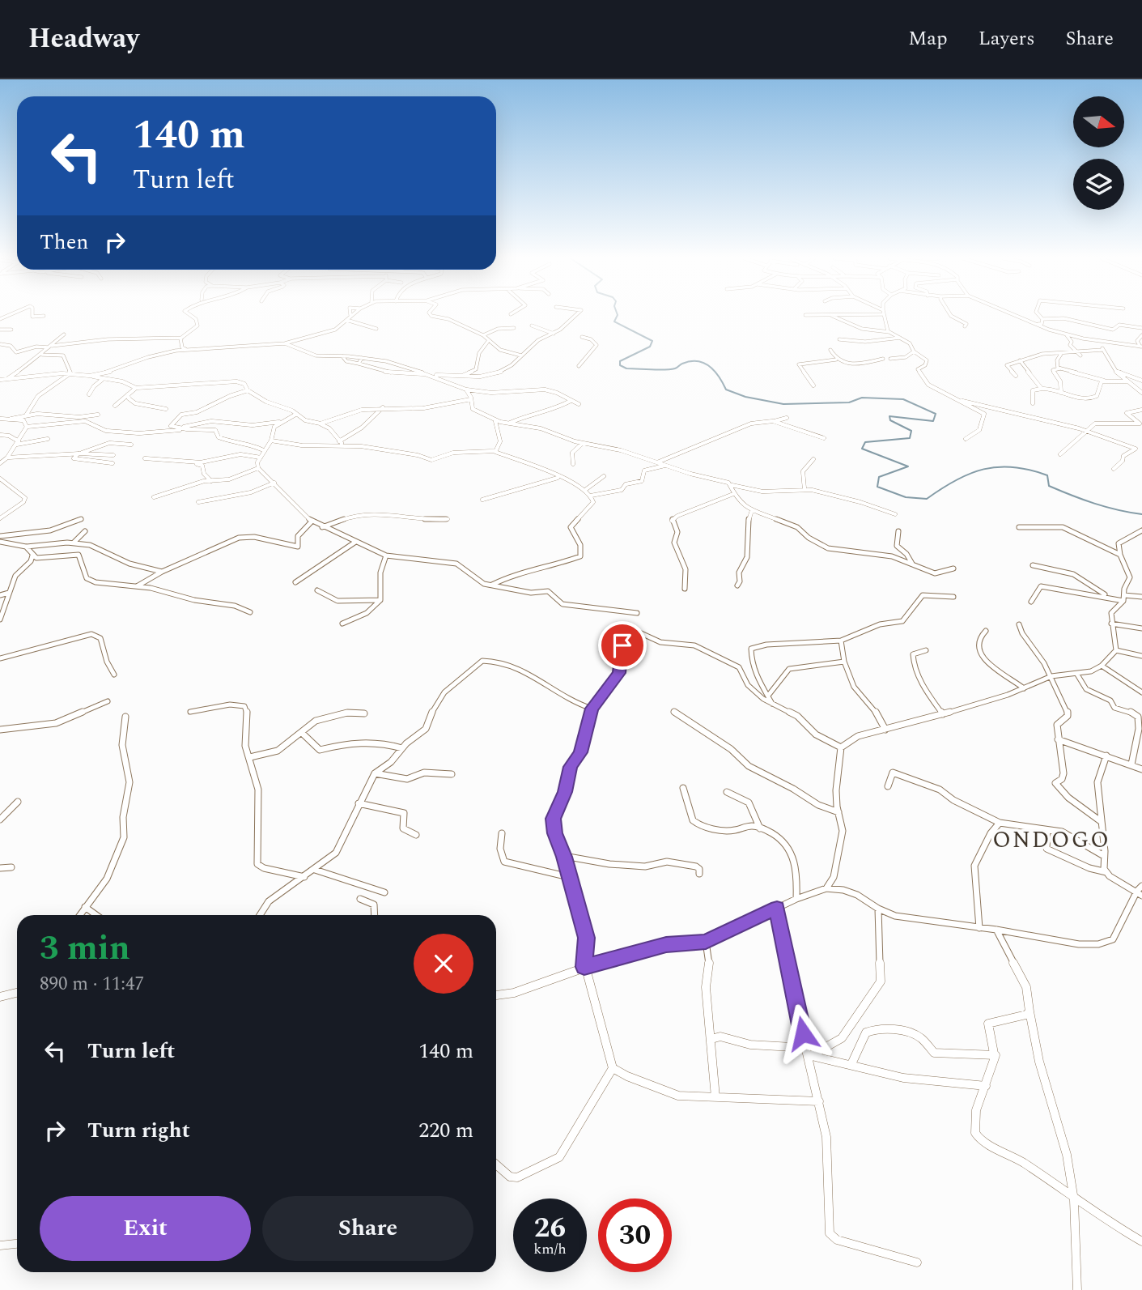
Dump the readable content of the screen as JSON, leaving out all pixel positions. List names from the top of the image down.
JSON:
{
  "districts": ["ONDOGO"],
  "north": "right",
  "page": {
    "header": "Headway",
    "nav": ["Map", "Layers", "Share"],
    "turn": ["140 m", "Turn left"],
    "then": "Then",
    "heading": ["3 min", "890 m · 11:47"],
    "list": [
      {
        "name": "Turn left",
        "value": "140 m"
      },
      {
        "name": "Turn right",
        "value": "220 m"
      }
    ],
    "buttons": ["Exit", "Share"],
    "speed": "26 km/h",
    "limit": "30"
  }
}
